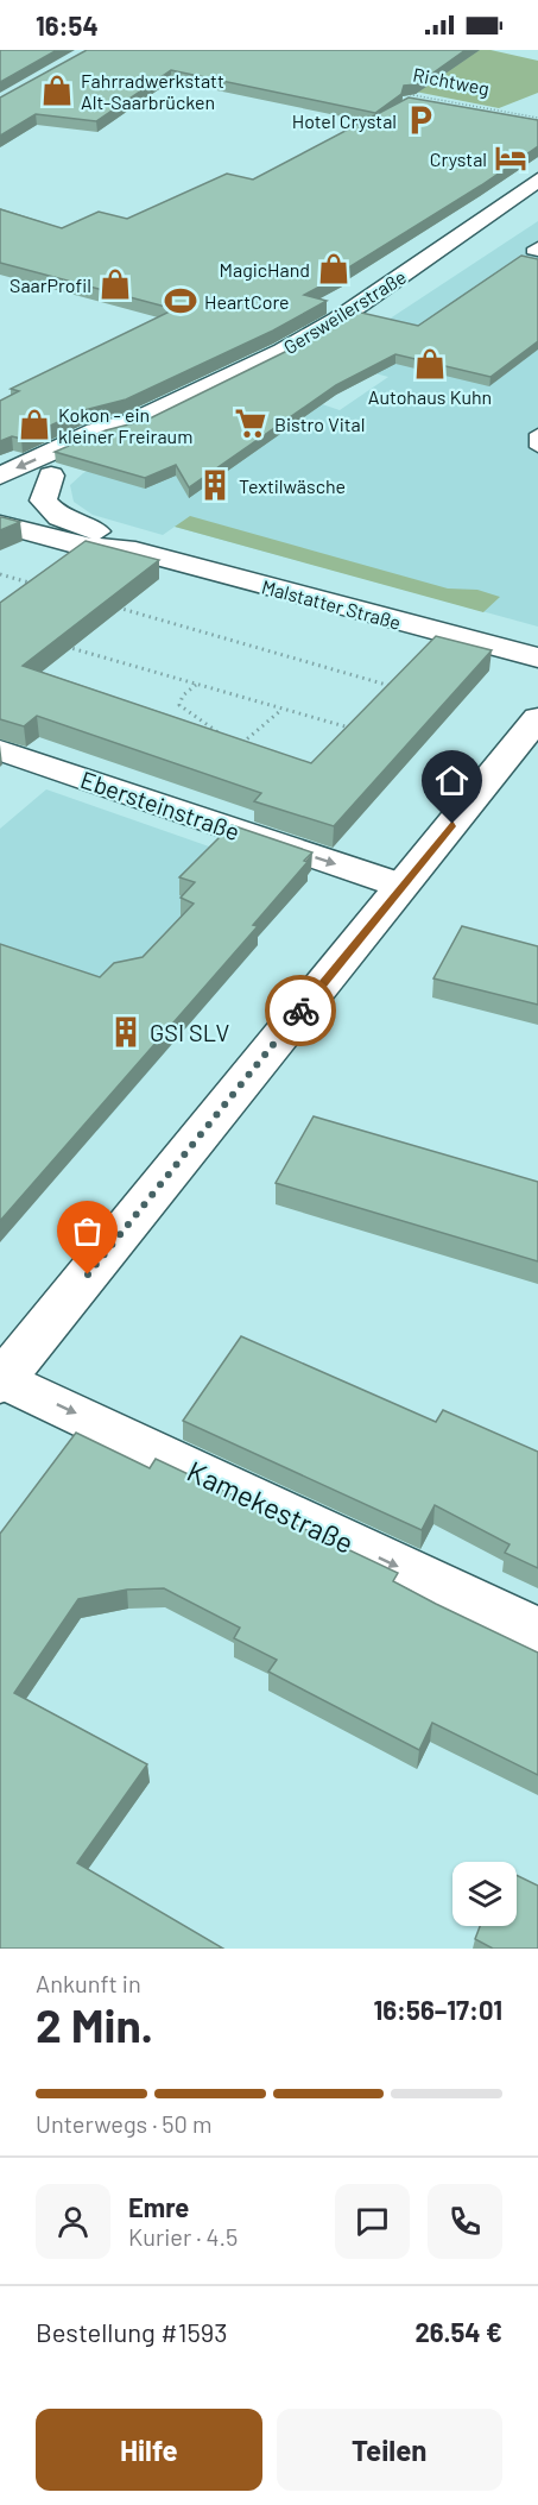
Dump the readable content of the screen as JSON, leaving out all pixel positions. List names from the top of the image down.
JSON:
{
  "streets": {
    "main road": [
      "Gersweilerstraße",
      "Malstatter Straße",
      "Ebersteinstraße",
      "Kamekestraße"
    ],
    "path": ["Richtweg"]
  },
  "crossings": [
    ["Gersweilerstraße", "Malstatter Straße"]
  ],
  "one_way": ["Ebersteinstraße", "Kamekestraße"],
  "places": {
    "shop": [
      "Fahrradwerkstatt Alt-Saarbrücken",
      "MagicHand",
      "SaarProfil",
      "Autohaus Kuhn",
      "Kokon - ein kleiner Freiraum"
    ],
    "parking": ["Hotel Crystal"],
    "hotel": ["Crystal"],
    "sports": ["HeartCore"],
    "supermarket": ["Bistro Vital"],
    "building": ["Textilwäsche", "GSI SLV"]
  },
  "page": {
    "status": "16:54",
    "heading": ["2 Min.", "Ankunft in", "16:56–17:01"],
    "panel": [
      "Emre",
      "Kurier · 4.5",
      "Bestellung #1593",
      "26.54 €"
    ],
    "bar": "Unterwegs · 50 m",
    "buttons": ["Hilfe", "Teilen"]
  }
}
